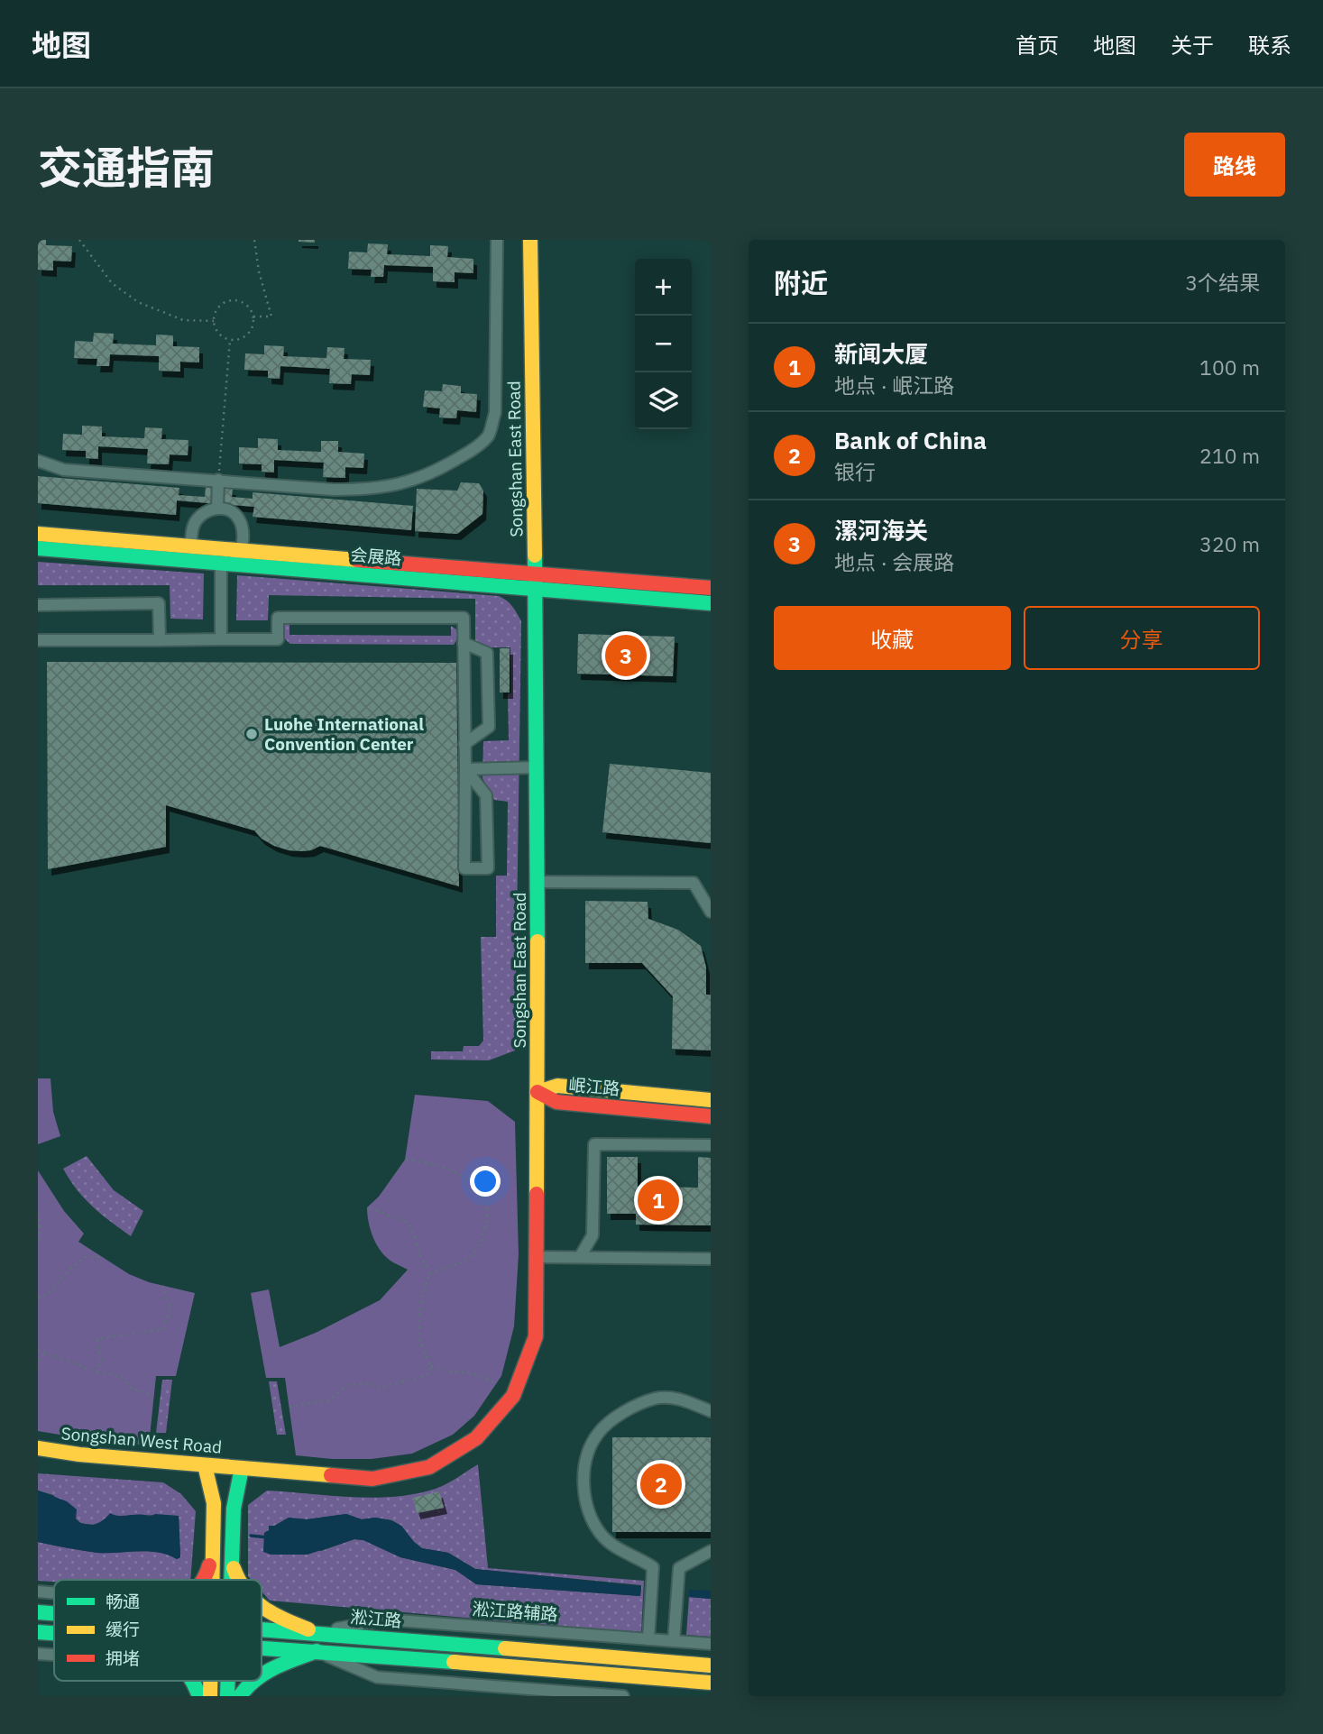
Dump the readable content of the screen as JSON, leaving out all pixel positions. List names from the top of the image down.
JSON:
{
  "streets": {
    "main road": [
      "Songshan East Road",
      "会展路",
      "岷江路",
      "Songshan West Road",
      "淞江路"
    ],
    "street": ["淞江路辅路"]
  },
  "crossings": [
    ["Songshan East Road", "会展路"],
    ["Songshan East Road", "岷江路"],
    ["Songshan East Road", "Songshan West Road"],
    ["淞江路辅路", "淞江路"]
  ],
  "places": ["Luohe International Convention Center"],
  "legend": ["畅通", "缓行", "拥堵"],
  "page": {
    "header": "地图",
    "nav": [
      "首页",
      "地图",
      "关于",
      "联系"
    ],
    "title": "交通指南",
    "buttons": [
      "路线",
      ["收藏", "分享"]
    ],
    "heading": ["附近", "3个结果"],
    "map_buttons": ["+", "−"],
    "list": [
      {
        "mark": "1",
        "name": "新闻大厦",
        "note": "地点 · 岷江路",
        "value": "100 m"
      },
      {
        "mark": "2",
        "name": "Bank of China",
        "note": "银行",
        "value": "210 m"
      },
      {
        "mark": "3",
        "name": "漯河海关",
        "note": "地点 · 会展路",
        "value": "320 m"
      }
    ],
    "pins": ["3", "1", "2"]
  }
}
